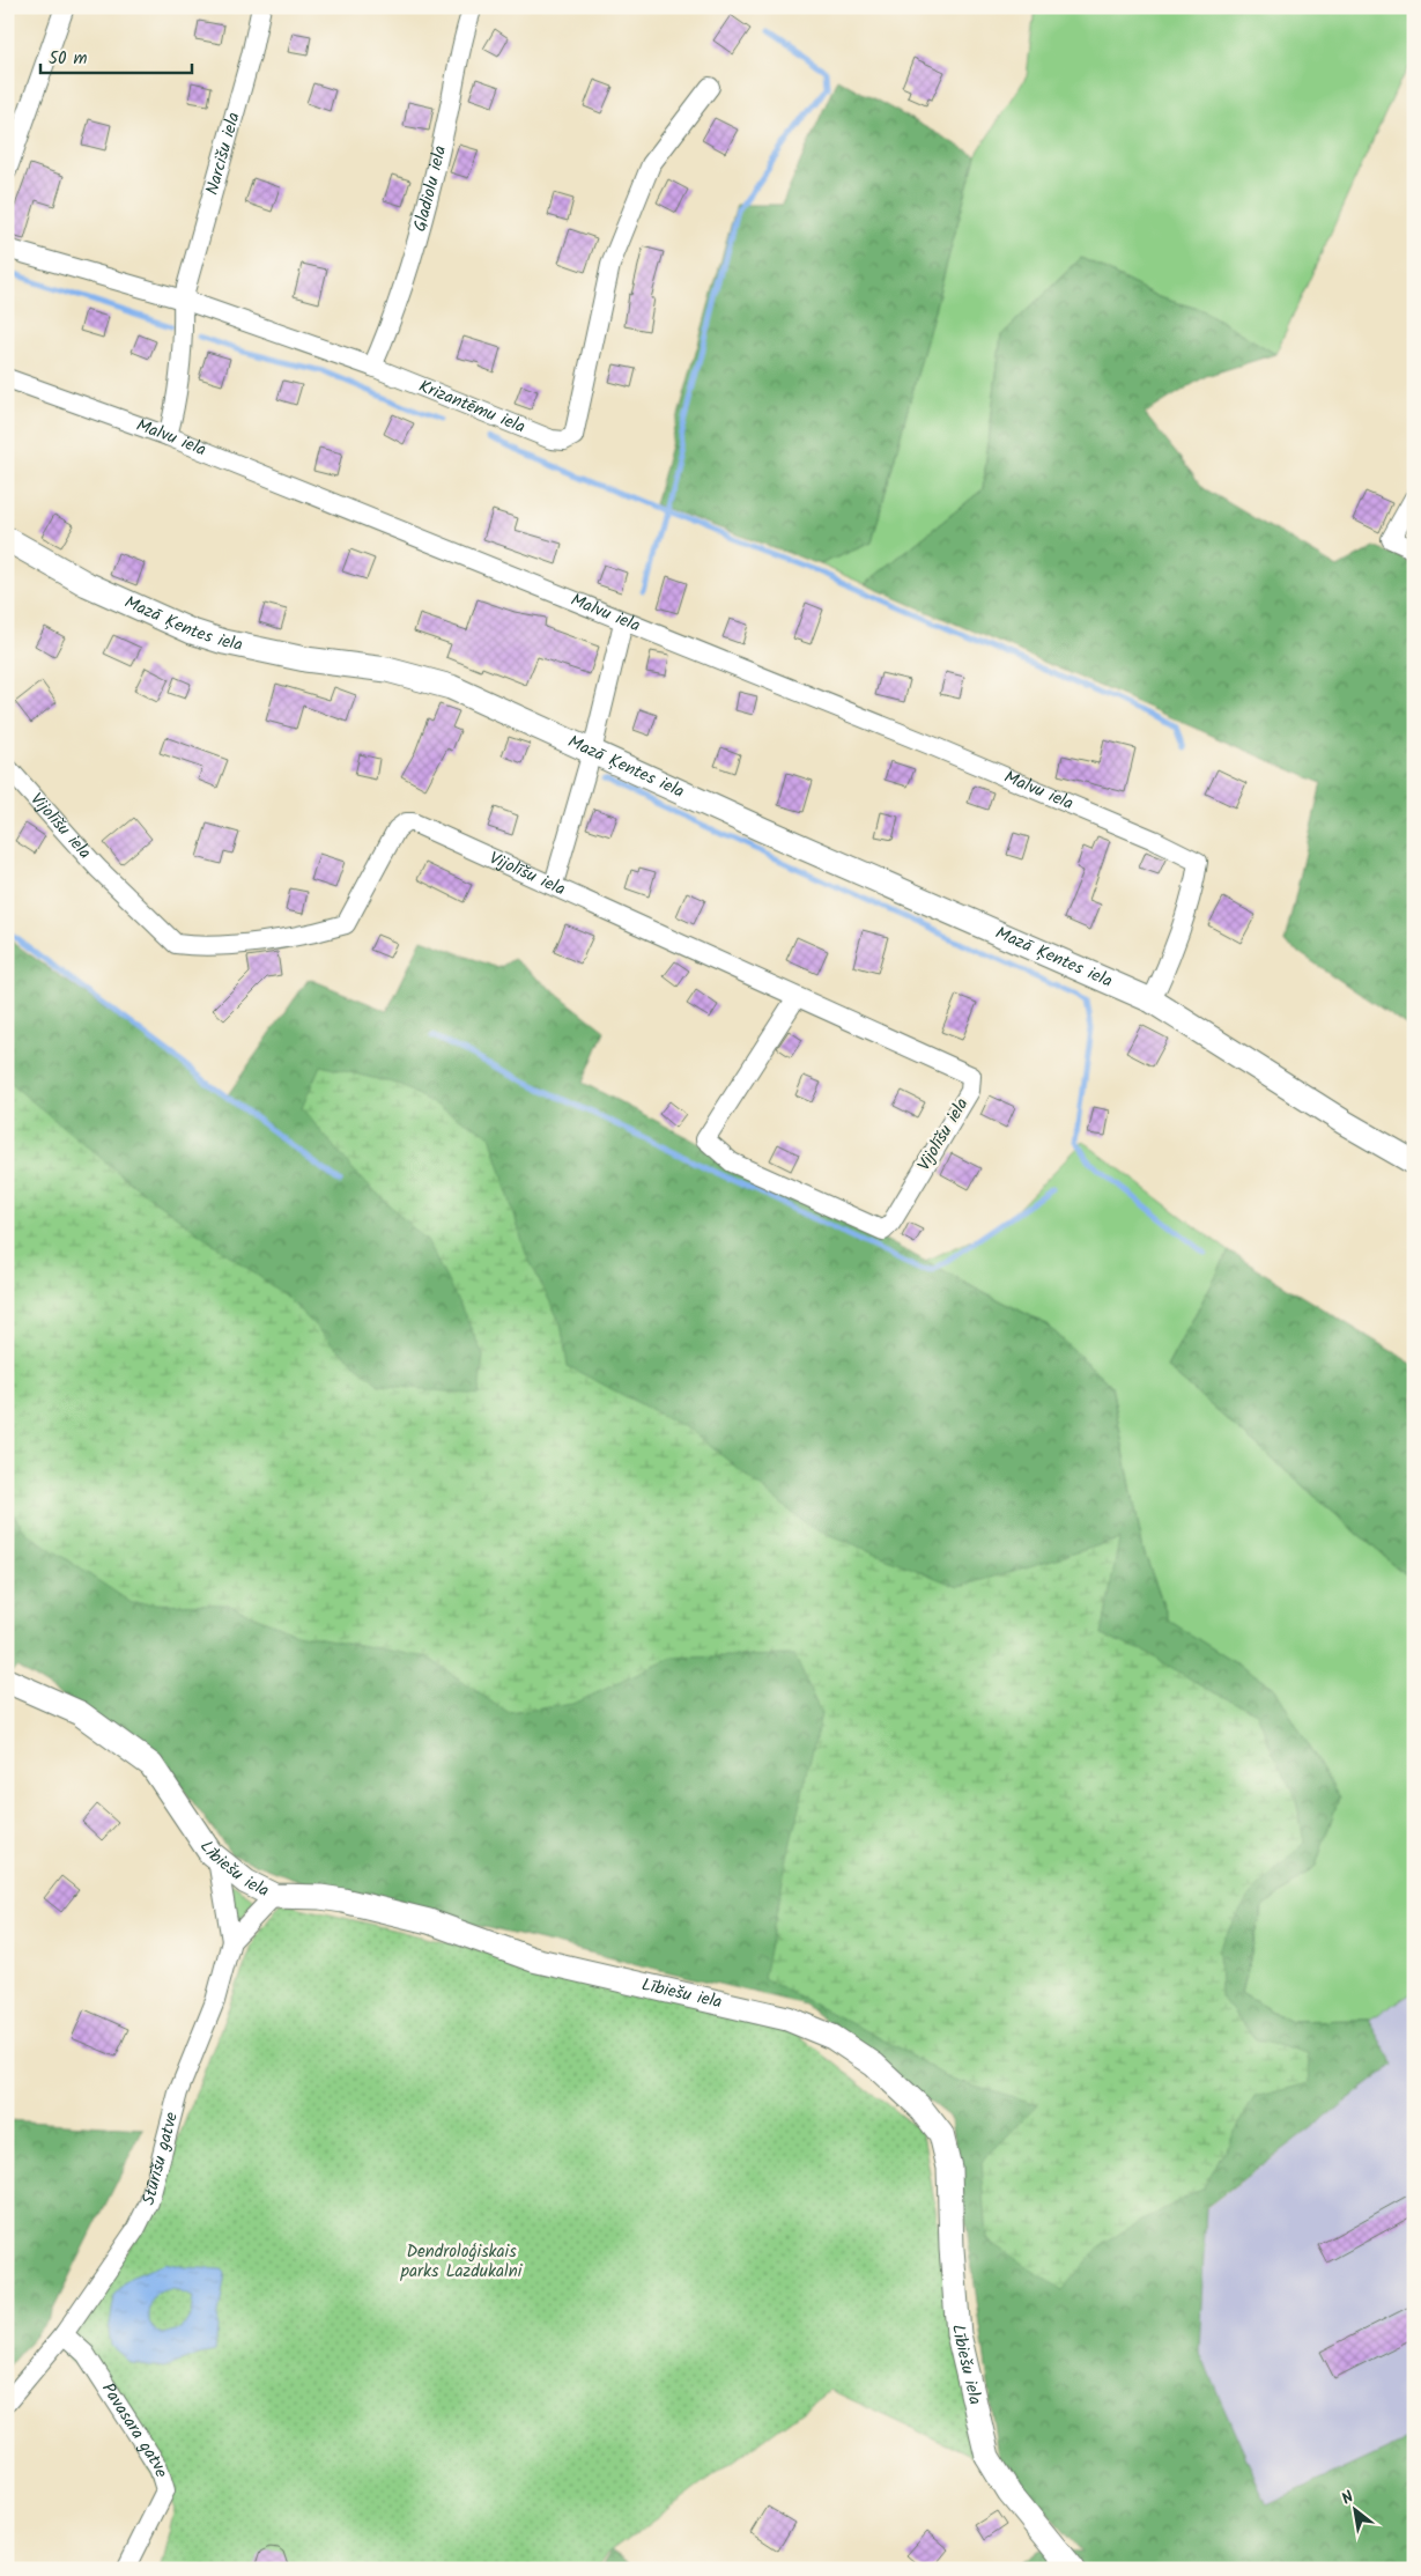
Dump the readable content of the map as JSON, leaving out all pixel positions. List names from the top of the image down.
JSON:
{
  "streets": {
    "street": [
      "Narcišu iela",
      "Gladiolu iela",
      "Krizantēmu iela",
      "Malvu iela",
      "Mazā Ķentes iela",
      "Vijolīšu iela",
      "Lībiešu iela",
      "Stūrīšu gatve",
      "Pavasara gatve"
    ]
  },
  "crossings": [
    ["Narcišu iela", "Krizantēmu iela"],
    ["Narcišu iela", "Malvu iela"],
    ["Gladiolu iela", "Krizantēmu iela"],
    ["Malvu iela", "Mazā Ķentes iela"],
    ["Lībiešu iela", "Stūrīšu gatve"],
    ["Stūrīšu gatve", "Pavasara gatve"]
  ],
  "parks": ["Dendroloģiskais parks Lazdukalni"],
  "scale_bar": "50 m",
  "north": "top left"
}
